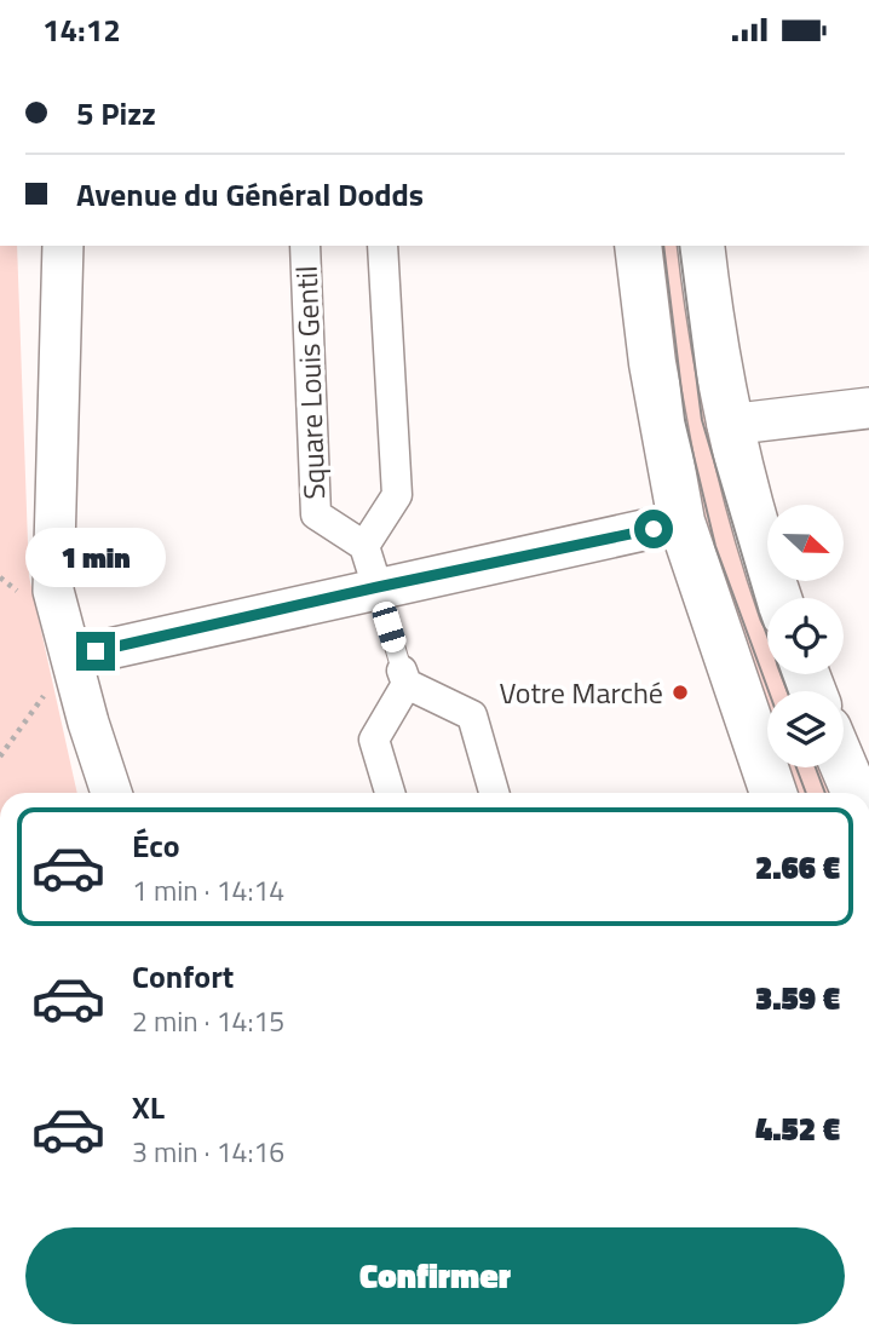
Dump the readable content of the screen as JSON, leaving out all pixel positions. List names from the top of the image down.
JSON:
{
  "streets": {
    "street": ["Square Louis Gentil"]
  },
  "places": ["Votre Marché"],
  "north": "right",
  "page": {
    "status": "14:12",
    "banner": ["5 Pizz", "Avenue du Général Dodds"],
    "bubble": "1 min",
    "list": [
      {
        "name": "Éco",
        "note": "1 min · 14:14",
        "value": "2.66 €"
      },
      {
        "name": "Confort",
        "note": "2 min · 14:15",
        "value": "3.59 €"
      },
      {
        "name": "XL",
        "note": "3 min · 14:16",
        "value": "4.52 €"
      }
    ],
    "buttons": "Confirmer"
  }
}
